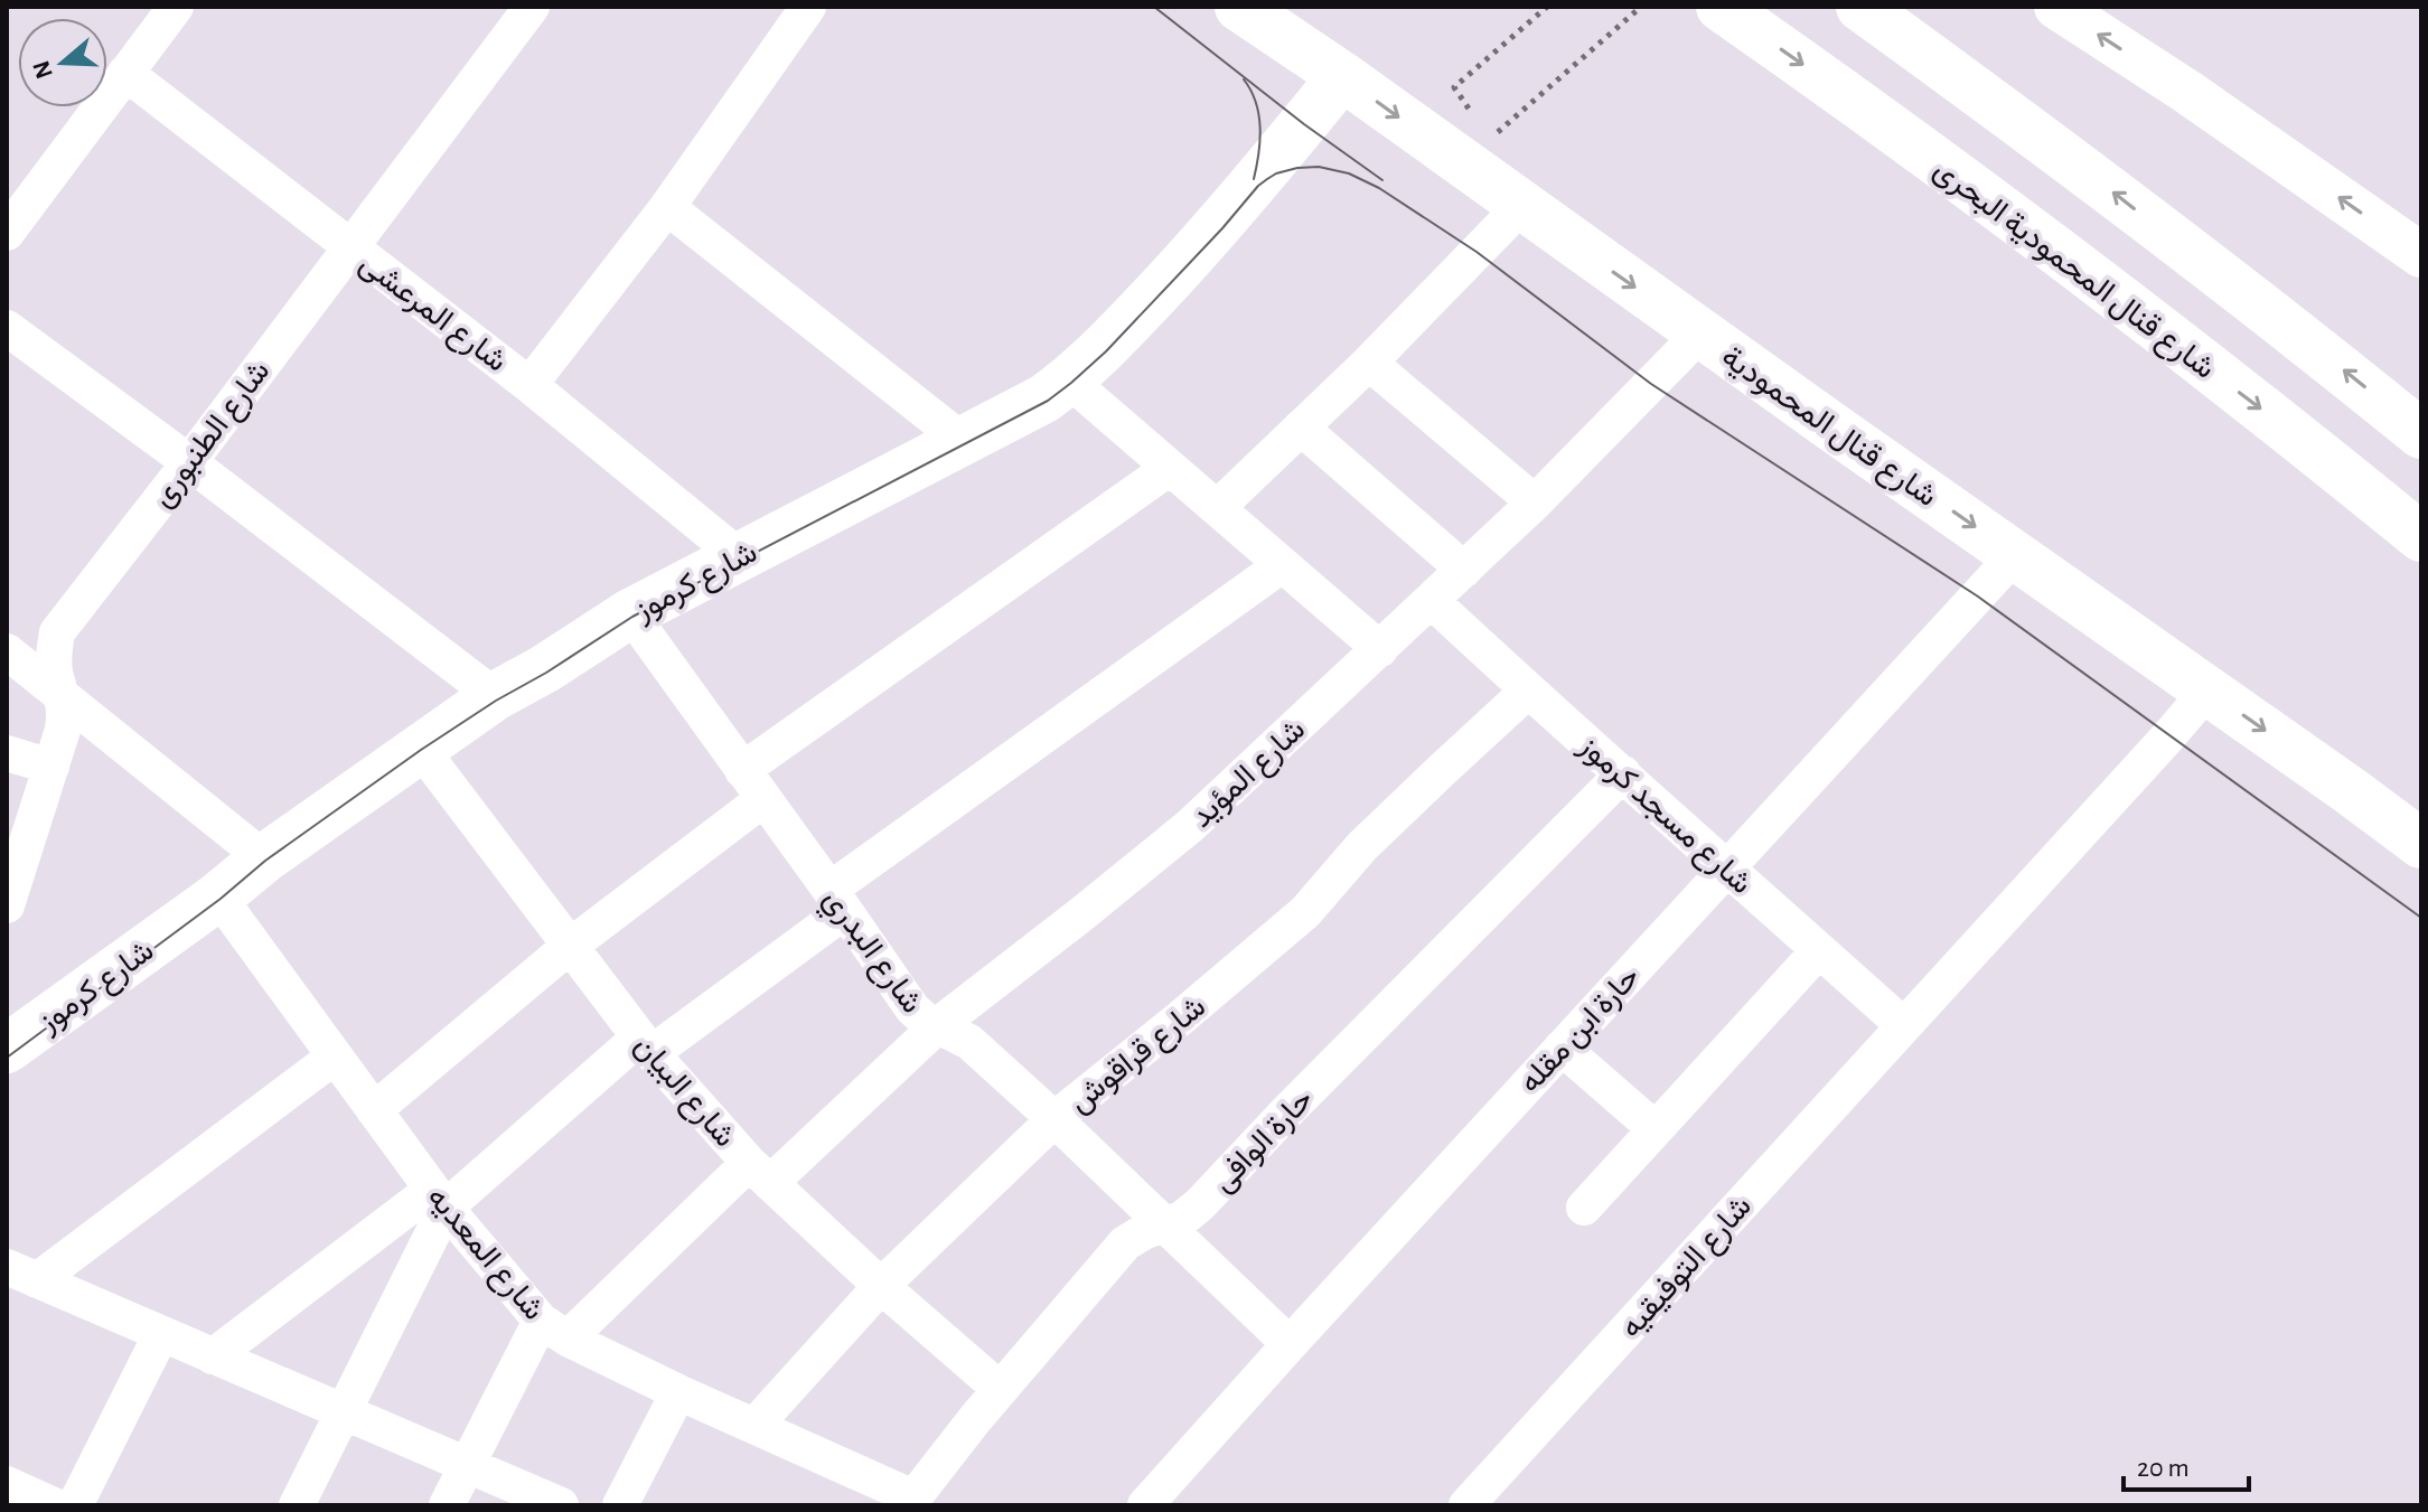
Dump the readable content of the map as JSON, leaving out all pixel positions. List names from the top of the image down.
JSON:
{
  "streets": {
    "main road": ["شارع قنال المحمودية البحرى", "شارع قنال المحمودية", "شارع كرموز"],
    "street": [
      "شارع المرعشى",
      "شارع الطنبورى",
      "شارع المؤيد",
      "شارع مسجد كرموز",
      "شارع البدري",
      "حارة ابن مقله",
      "شارع قراقوش",
      "شارع البيان",
      "حارة الوافى",
      "شارع المعديه",
      "شارع التوفيقيه"
    ]
  },
  "crossings": [
    ["شارع المرعشى", "شارع الطنبورى"],
    ["شارع المرعشى", "شارع كرموز"],
    ["شارع قنال المحمودية", "شارع كرموز"],
    ["شارع قنال المحمودية", "شارع المؤيد"],
    ["شارع قنال المحمودية", "حارة ابن مقله"],
    ["شارع قنال المحمودية", "شارع التوفيقيه"],
    ["شارع كرموز", "شارع البدري"],
    ["شارع كرموز", "شارع البيان"],
    ["شارع كرموز", "شارع المعديه"],
    ["شارع المؤيد", "شارع مسجد كرموز"],
    ["شارع المؤيد", "شارع البدري"],
    ["شارع المؤيد", "شارع البيان"],
    ["شارع المؤيد", "شارع المعديه"],
    ["شارع مسجد كرموز", "حارة ابن مقله"],
    ["شارع مسجد كرموز", "شارع قراقوش"],
    ["شارع مسجد كرموز", "حارة الوافى"],
    ["شارع مسجد كرموز", "شارع التوفيقيه"],
    ["شارع البدري", "حارة ابن مقله"],
    ["شارع البدري", "شارع قراقوش"],
    ["شارع البدري", "حارة الوافى"],
    ["شارع قراقوش", "شارع البيان"],
    ["شارع قراقوش", "شارع المعديه"],
    ["شارع البيان", "حارة الوافى"],
    ["حارة الوافى", "شارع المعديه"]
  ],
  "scale_bar": "20 m",
  "north": "left"
}
